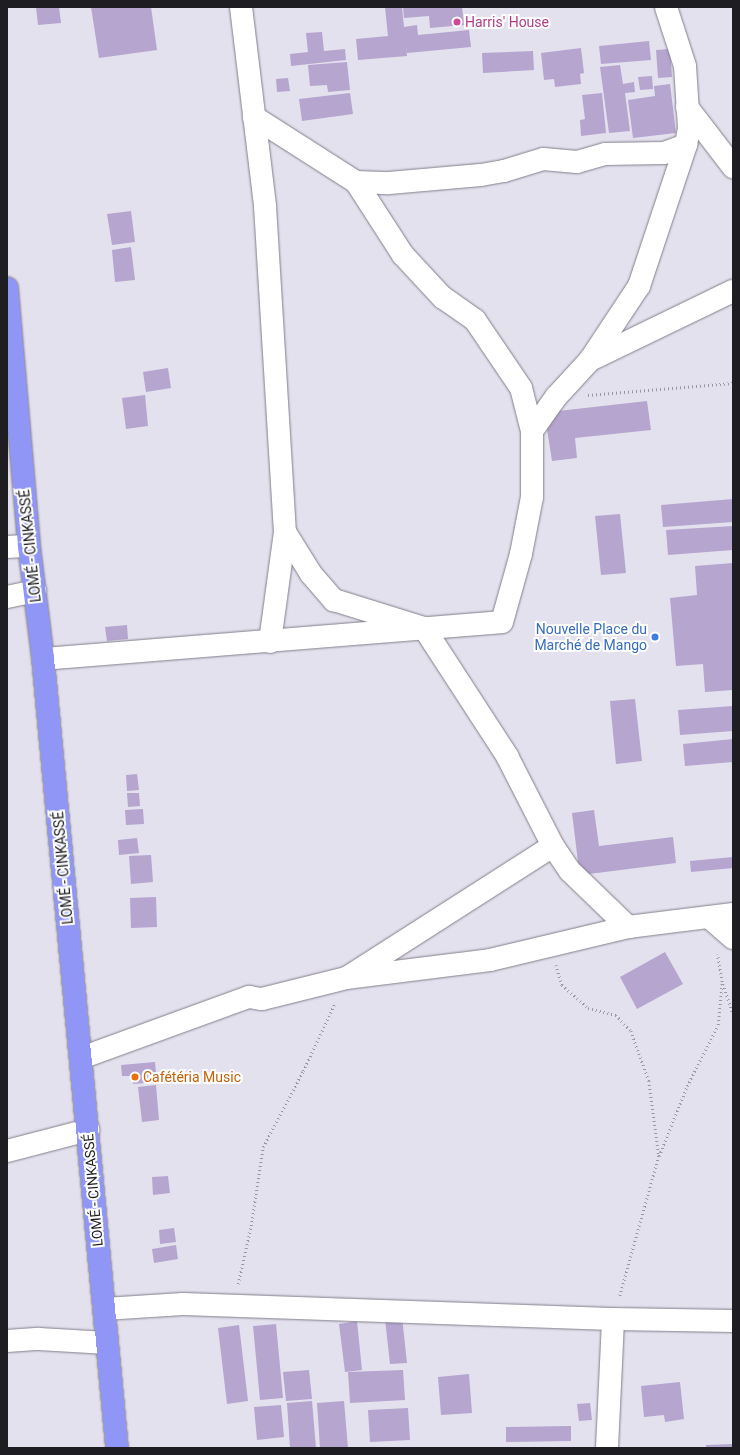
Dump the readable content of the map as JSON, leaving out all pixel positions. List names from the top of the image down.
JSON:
{
  "streets": {
    "highway": ["LOMÉ - CINKASSÉ"]
  },
  "places": ["Harris' House", "Nouvelle Place du Marché de Mango", "Cafétéria Music"]
}
